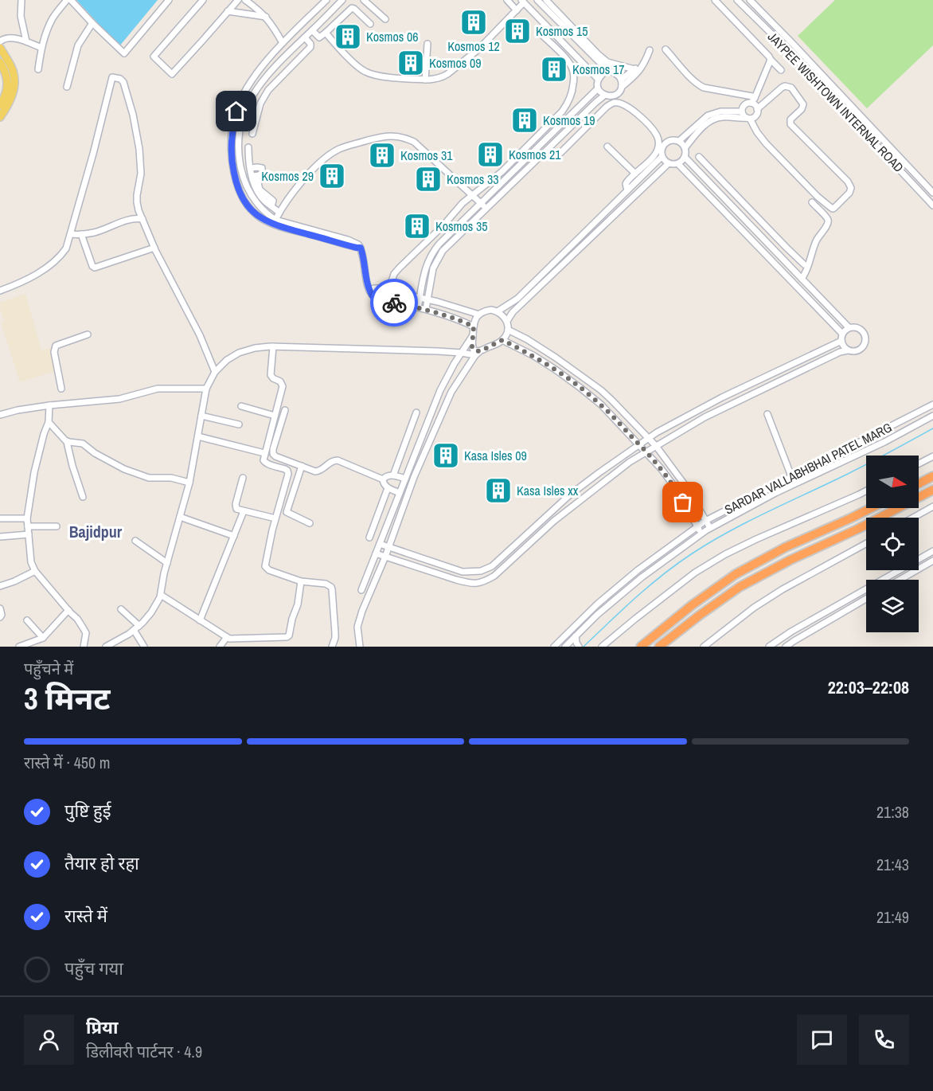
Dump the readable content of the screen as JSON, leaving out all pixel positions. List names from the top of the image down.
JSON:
{
  "streets": {
    "street": ["JAYPEE WISHTOWN INTERNAL ROAD", "SARDAR VALLABHBHAI PATEL MARG"]
  },
  "districts": ["Bajidpur"],
  "places": {
    "building": [
      "Kosmos 12",
      "Kosmos 15",
      "Kosmos 06",
      "Kosmos 09",
      "Kosmos 17",
      "Kosmos 19",
      "Kosmos 21",
      "Kosmos 31",
      "Kosmos 29",
      "Kosmos 33",
      "Kosmos 35",
      "Kasa Isles 09",
      "Kasa Isles xx"
    ]
  },
  "north": "right",
  "page": {
    "heading": ["3 मिनट", "पहुँचने में", "22:03–22:08"],
    "panel": ["प्रिया", "डिलीवरी पार्टनर · 4.9"],
    "bar": "रास्ते में · 450 m",
    "list": [
      ["पुष्टि हुई", "21:38"],
      ["तैयार हो रहा", "21:43"],
      ["रास्ते में", "21:49"],
      "पहुँच गया"
    ]
  }
}
